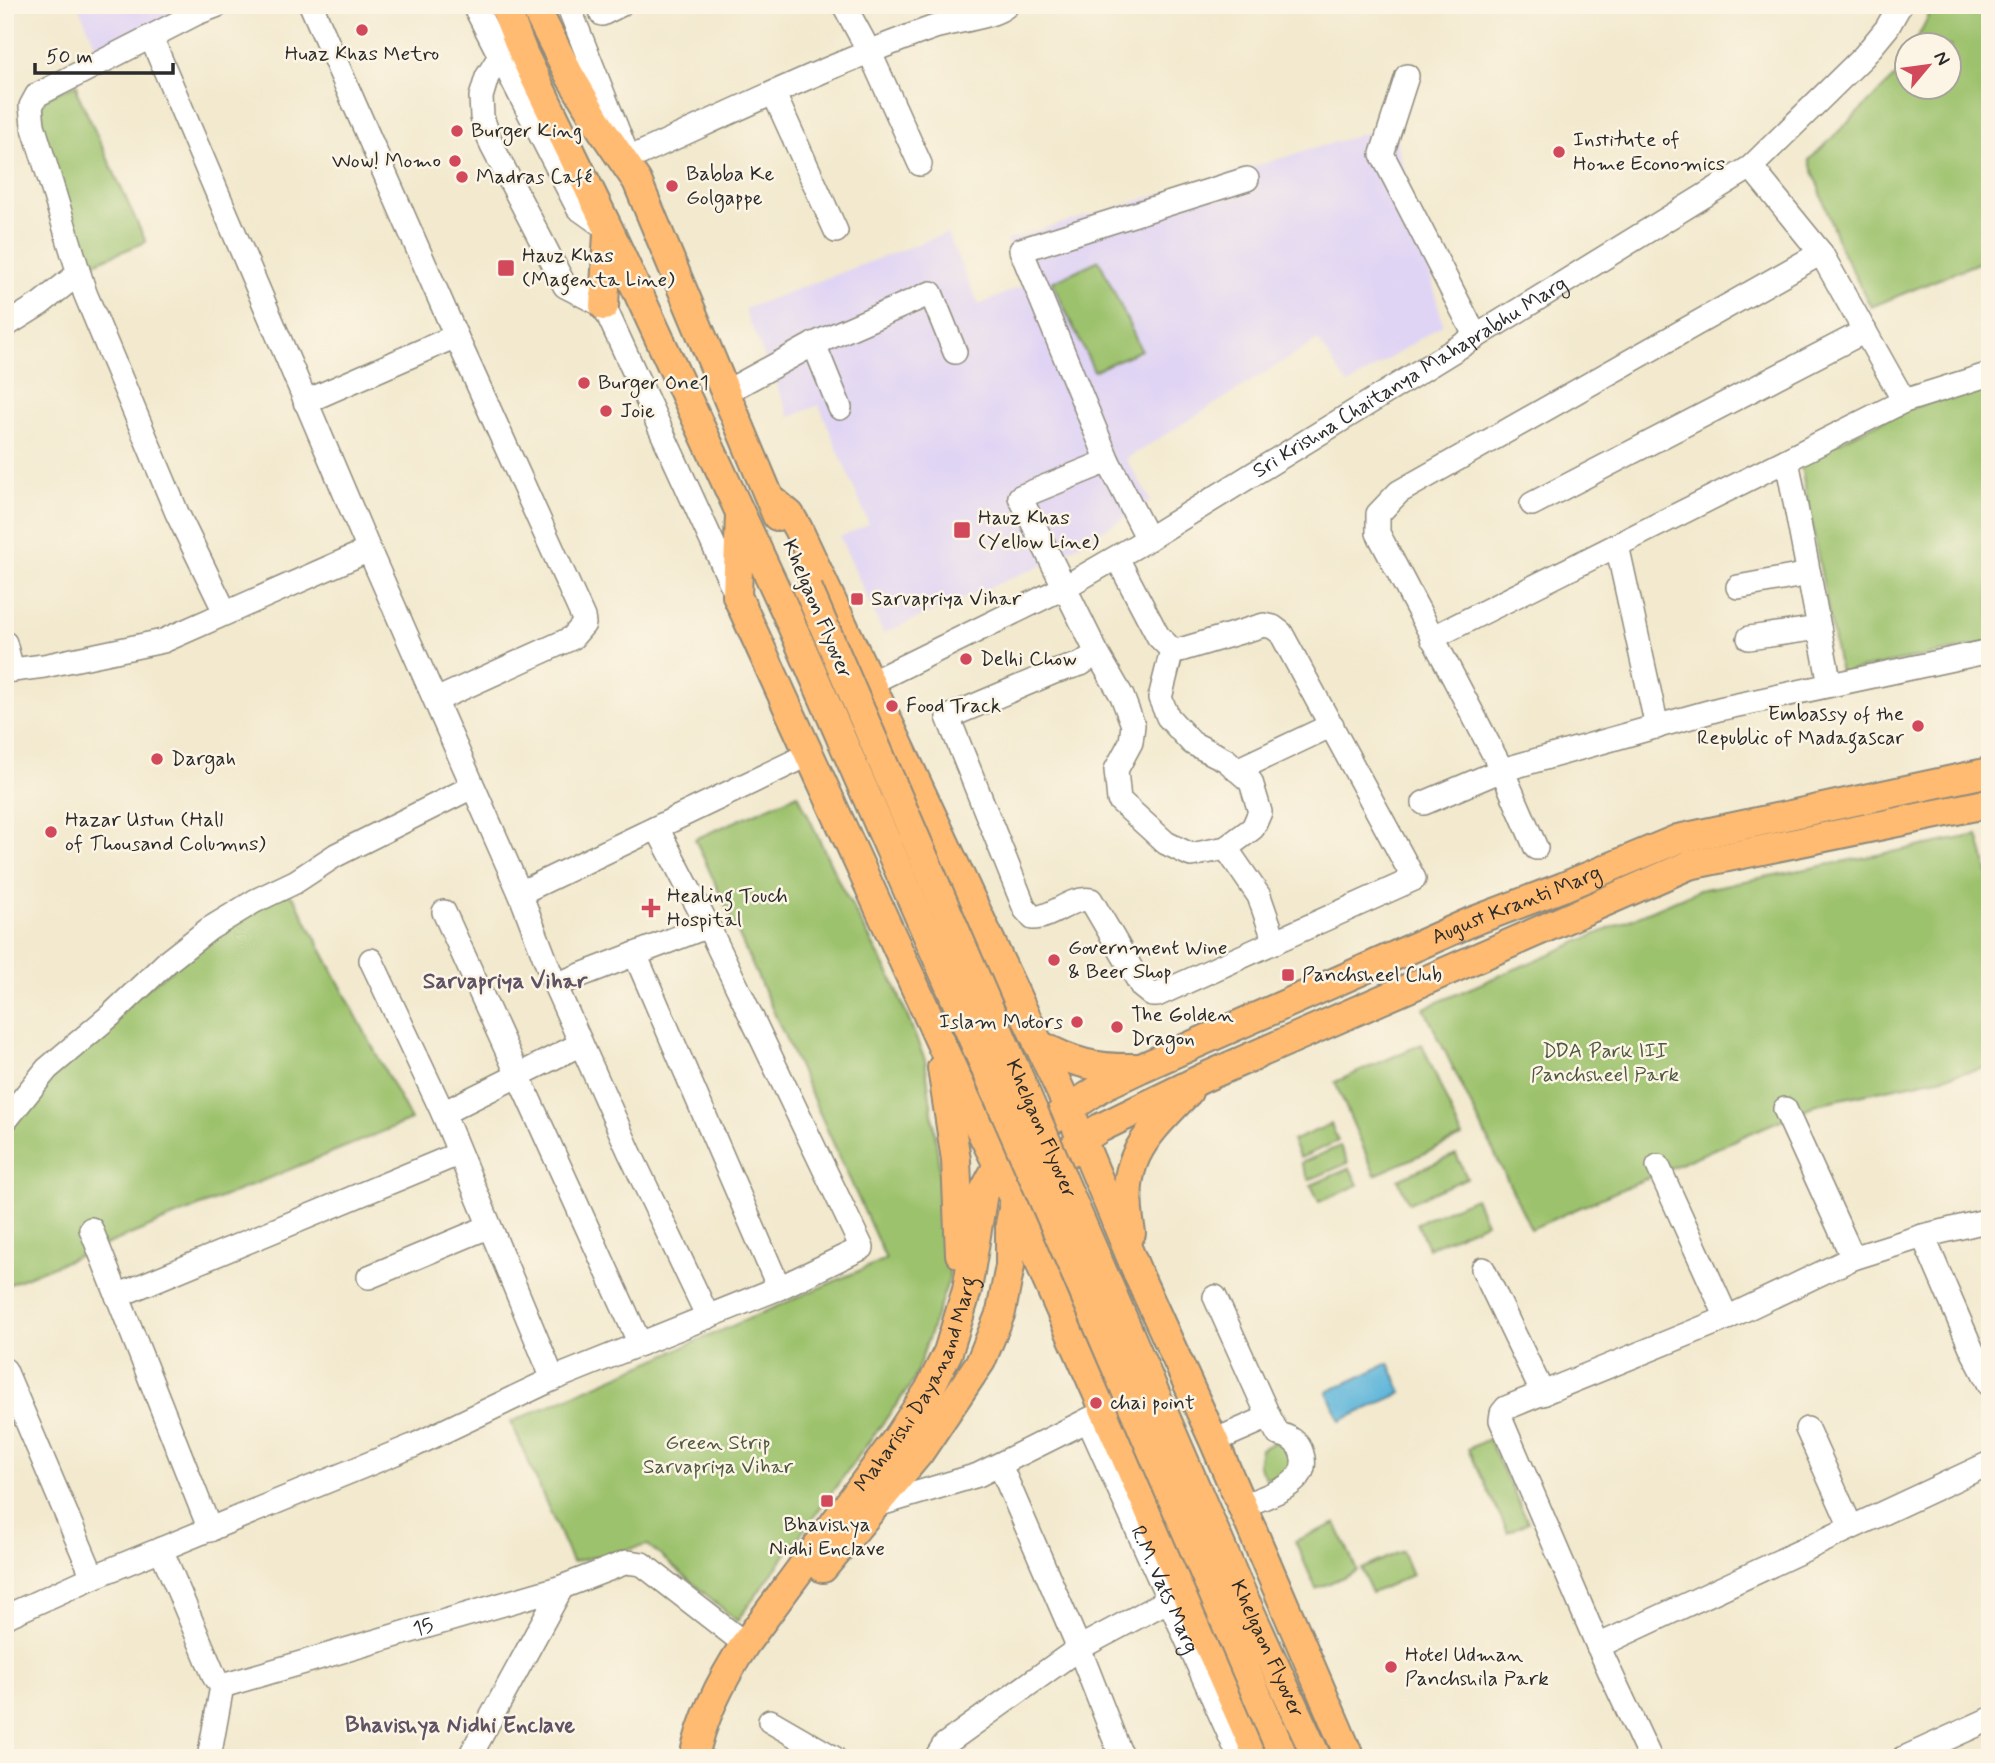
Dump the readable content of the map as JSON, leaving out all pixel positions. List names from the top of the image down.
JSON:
{
  "streets": {
    "main road": ["Khelgaon Flyover", "August Kranti Marg", "Maharishi Dayanand Marg"],
    "street": ["Sri Krishna Chaitanya Mahaprabhu Marg", "R.M. Vats Marg", "15"]
  },
  "crossings": [
    ["August Kranti Marg", "Maharishi Dayanand Marg"]
  ],
  "districts": ["Sarvapriya Vihar", "Bhavishya Nidhi Enclave"],
  "parks": ["DDA Park III Panchsheel Park", "Green Strip Sarvapriya Vihar"],
  "places": {
    "other": [
      "Huaz Khas Metro",
      "Burger King",
      "Institute of Home Economics",
      "Wow! Momo",
      "Madras Café",
      "Babba Ke Golgappe",
      "Burger One1",
      "Joie",
      "Delhi Chow",
      "Food Track",
      "Embassy of the Republic of Madagascar",
      "Dargah",
      "Hazar Ustun (Hall of Thousand Columns)",
      "Government Wine & Beer Shop",
      "Islam Motors",
      "The Golden Dragon",
      "chai point",
      "Hotel Udman Panchshila Park"
    ],
    "transit": [
      "Hauz Khas (Magenta Line)",
      "Hauz Khas (Yellow Line)",
      "Sarvapriya Vihar",
      "Panchsheel Club",
      "Bhavishya Nidhi Enclave"
    ],
    "health": ["Healing Touch Hospital"]
  },
  "scale_bar": "50 m",
  "north": "top right"
}
